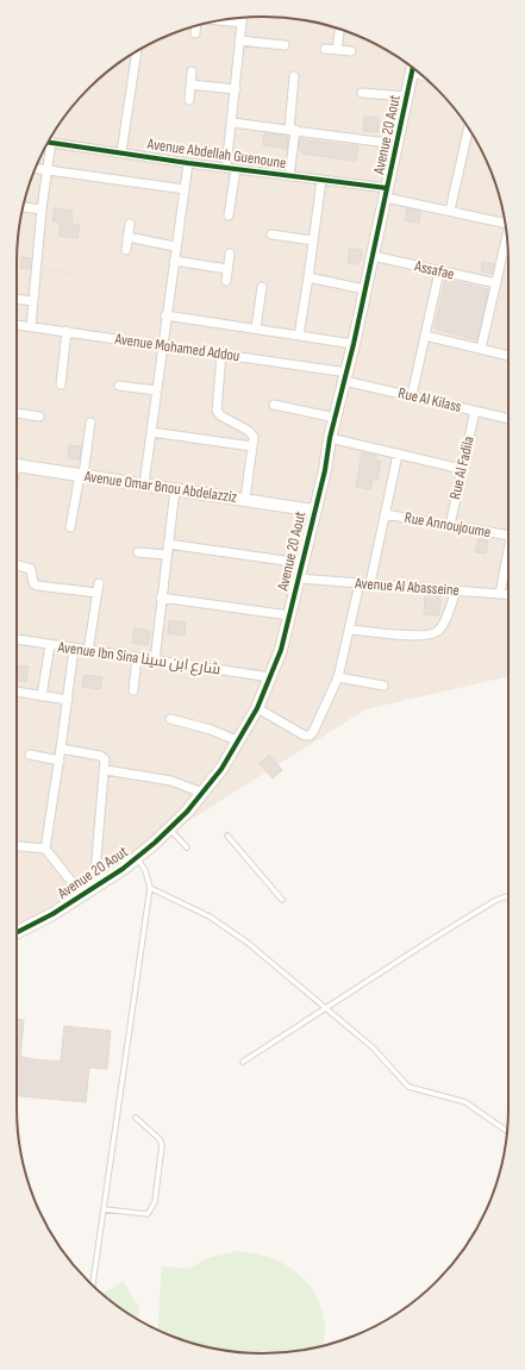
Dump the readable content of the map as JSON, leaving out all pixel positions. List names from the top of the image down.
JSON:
{
  "streets": {
    "street": [
      "Avenue 20 Aout",
      "Avenue Abdellah Guenoune",
      "Assafae",
      "Avenue Mohamed Addou",
      "Rue Al Kilass",
      "Rue Al Fadila",
      "Avenue Omar Bnou Abdelazziz",
      "Rue Annoujoume",
      "Avenue Al Abasseine",
      "Avenue Ibn Sina شارع ابن سينا"
    ]
  },
  "crossings": [
    ["Avenue 20 Aout", "Avenue Abdellah Guenoune"],
    ["Avenue 20 Aout", "Assafae"],
    ["Avenue 20 Aout", "Avenue Mohamed Addou"],
    ["Avenue 20 Aout", "Rue Al Kilass"],
    ["Avenue 20 Aout", "Avenue Omar Bnou Abdelazziz"],
    ["Avenue 20 Aout", "Avenue Al Abasseine"],
    ["Avenue 20 Aout", "Avenue Ibn Sina شارع ابن سينا"],
    ["Avenue Mohamed Addou", "Rue Al Kilass"],
    ["Rue Al Kilass", "Rue Al Fadila"],
    ["Rue Al Fadila", "Rue Annoujoume"]
  ]
}
